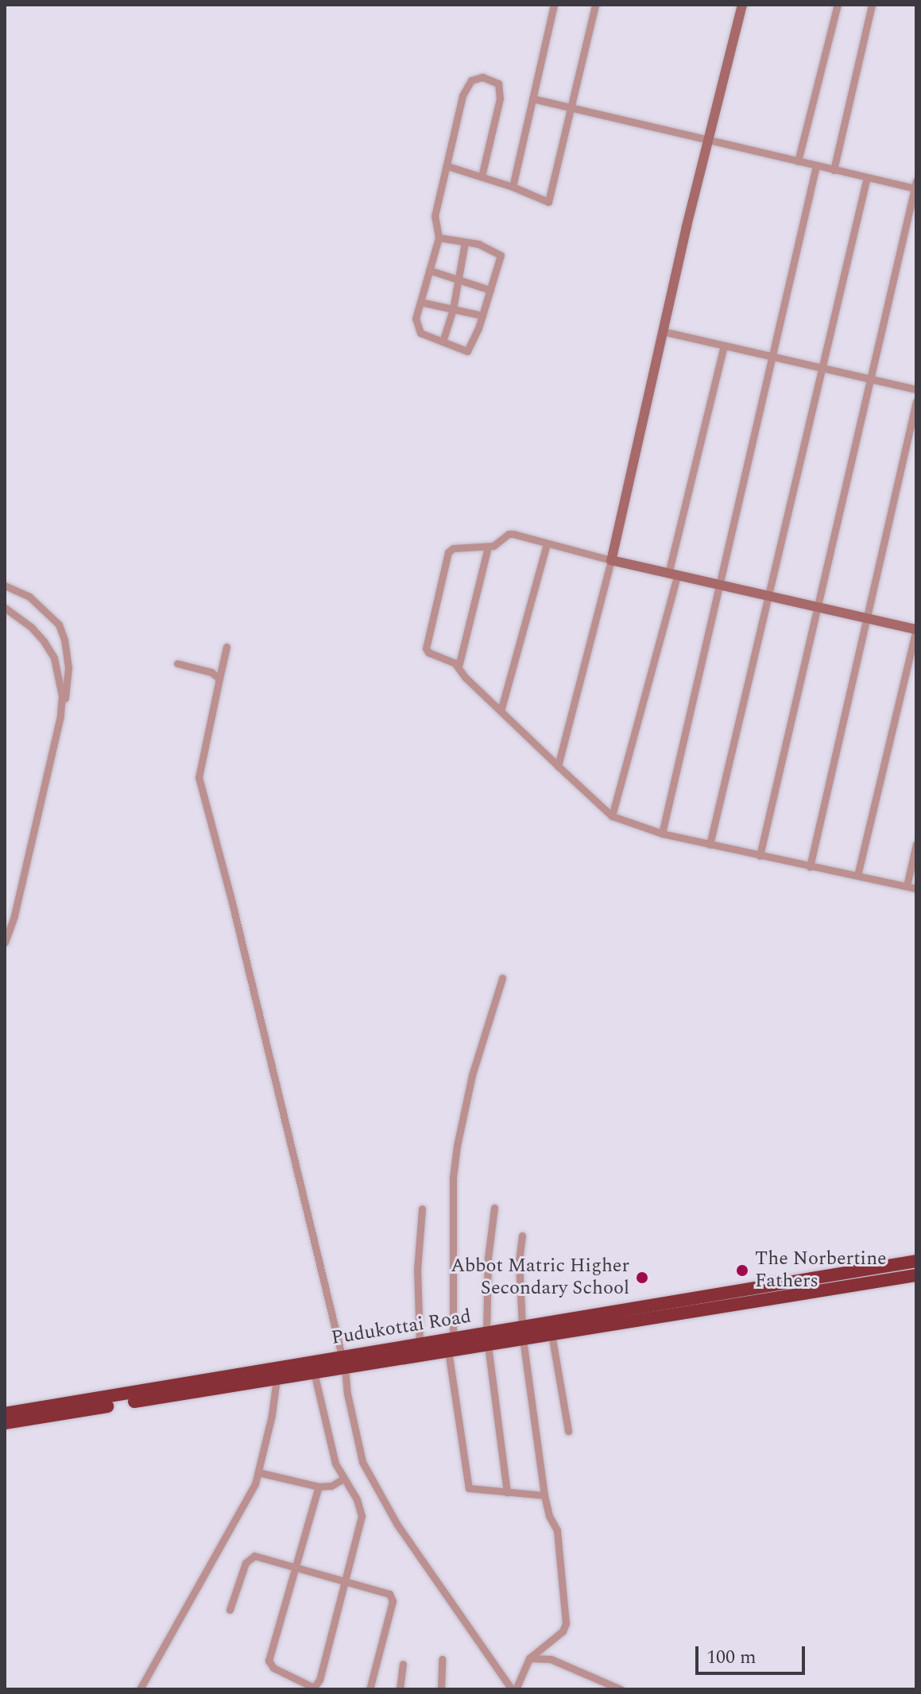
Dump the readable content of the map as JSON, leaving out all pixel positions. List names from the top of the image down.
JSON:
{
  "streets": {
    "highway": ["Pudukottai Road"]
  },
  "places": ["The Norbertine Fathers", "Abbot Matric Higher Secondary School"],
  "scale_bar": "100 m"
}
